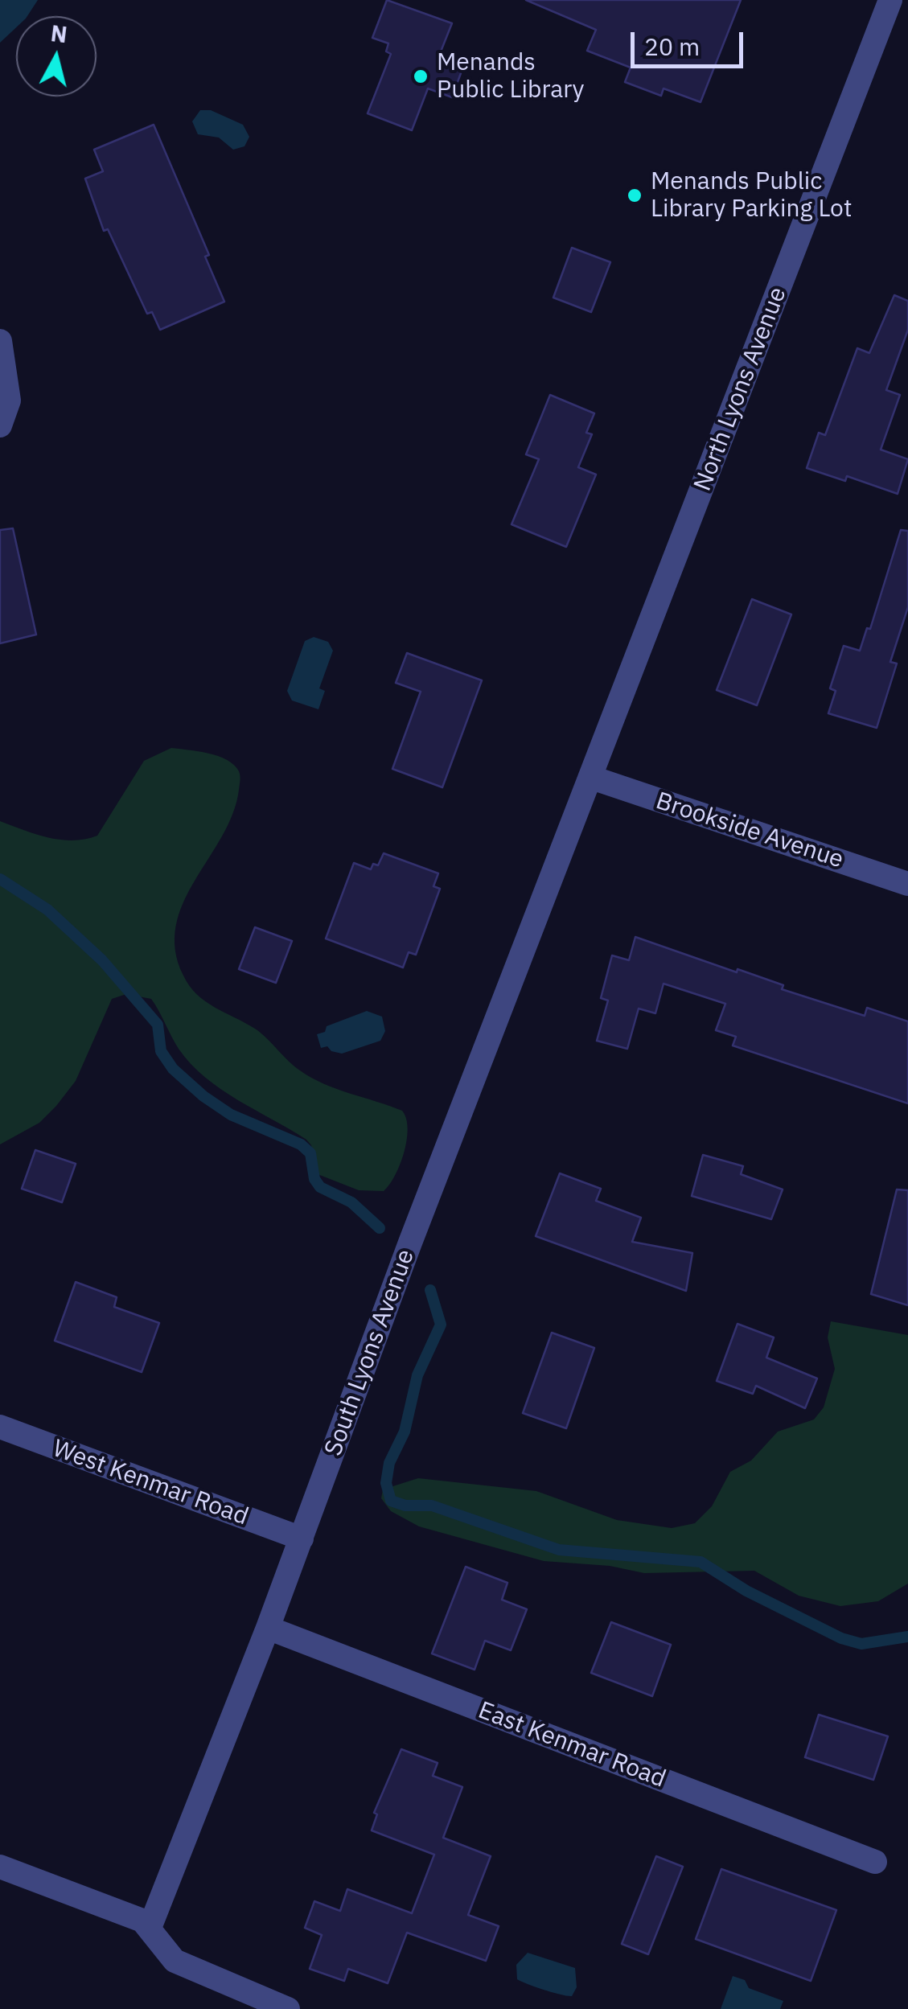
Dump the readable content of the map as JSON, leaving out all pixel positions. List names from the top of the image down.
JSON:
{
  "streets": {
    "street": [
      "North Lyons Avenue",
      "Brookside Avenue",
      "South Lyons Avenue",
      "West Kenmar Road",
      "East Kenmar Road"
    ]
  },
  "crossings": [
    ["North Lyons Avenue", "Brookside Avenue"],
    ["North Lyons Avenue", "South Lyons Avenue"],
    ["Brookside Avenue", "South Lyons Avenue"],
    ["South Lyons Avenue", "West Kenmar Road"],
    ["South Lyons Avenue", "East Kenmar Road"]
  ],
  "places": ["Menands Public Library", "Menands Public Library Parking Lot"],
  "scale_bar": "20 m",
  "north": "top"
}
